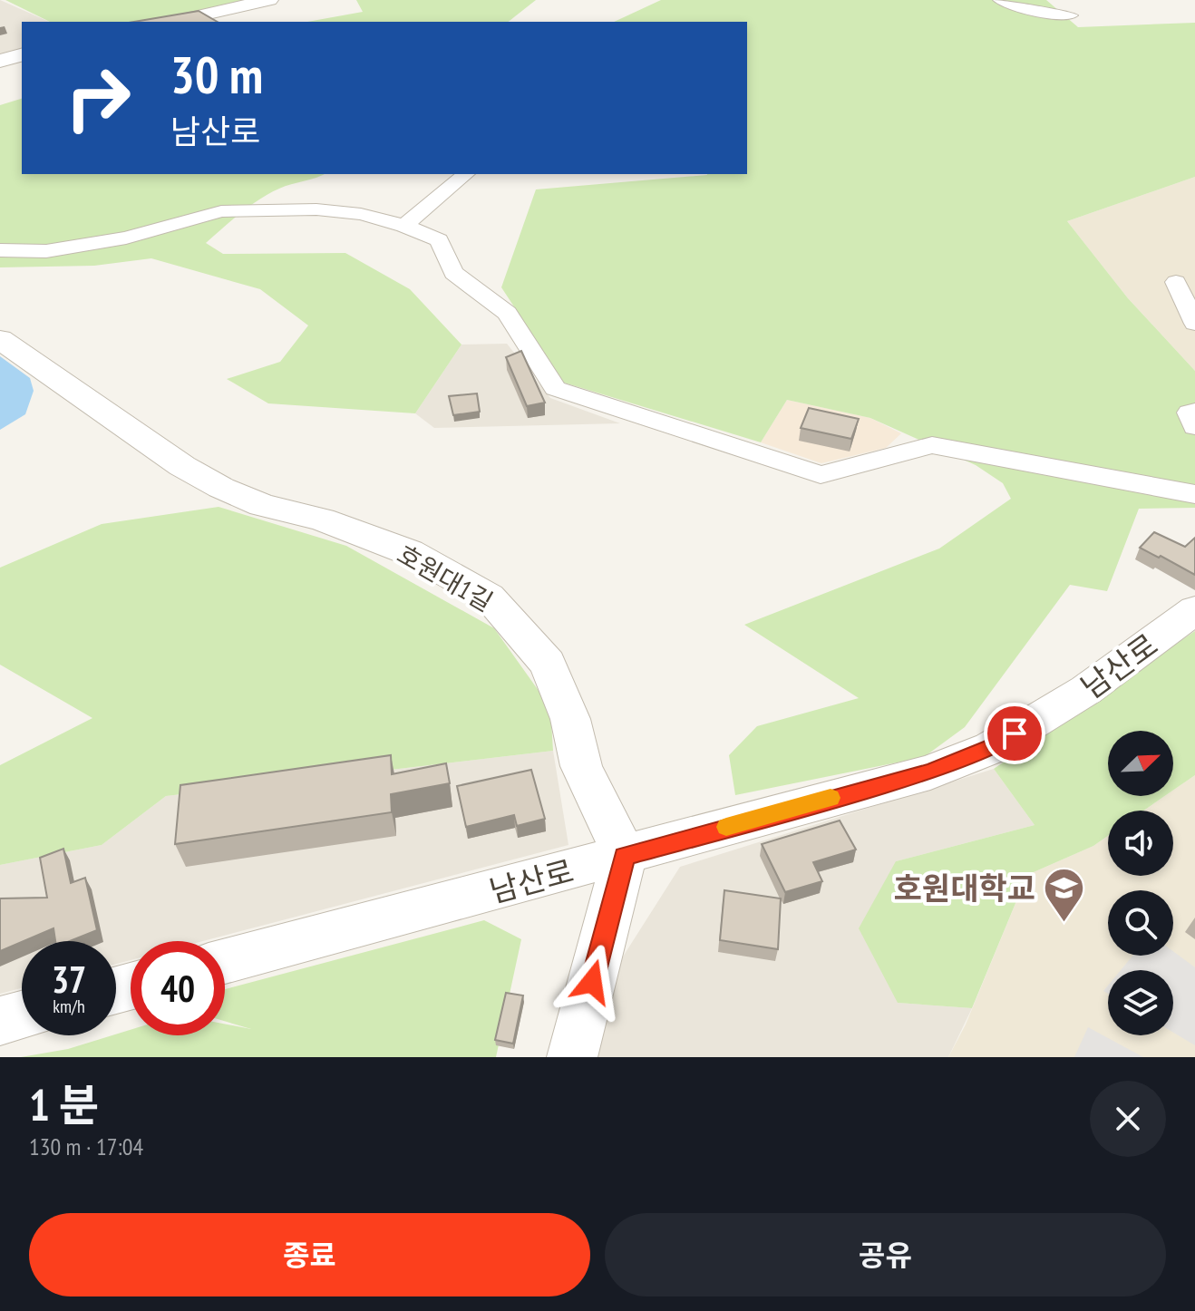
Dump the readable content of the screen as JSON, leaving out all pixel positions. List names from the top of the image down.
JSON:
{
  "streets": {
    "street": ["호원대1길", "남산로"]
  },
  "crossings": [
    ["호원대1길", "남산로"]
  ],
  "places": {
    "school or university": ["호원대학교"]
  },
  "north": "top right",
  "page": {
    "turn": ["30 m", "남산로"],
    "speed": "37 km/h",
    "limit": "40",
    "heading": ["1 분", "130 m · 17:04"],
    "buttons": ["종료", "공유"]
  }
}
